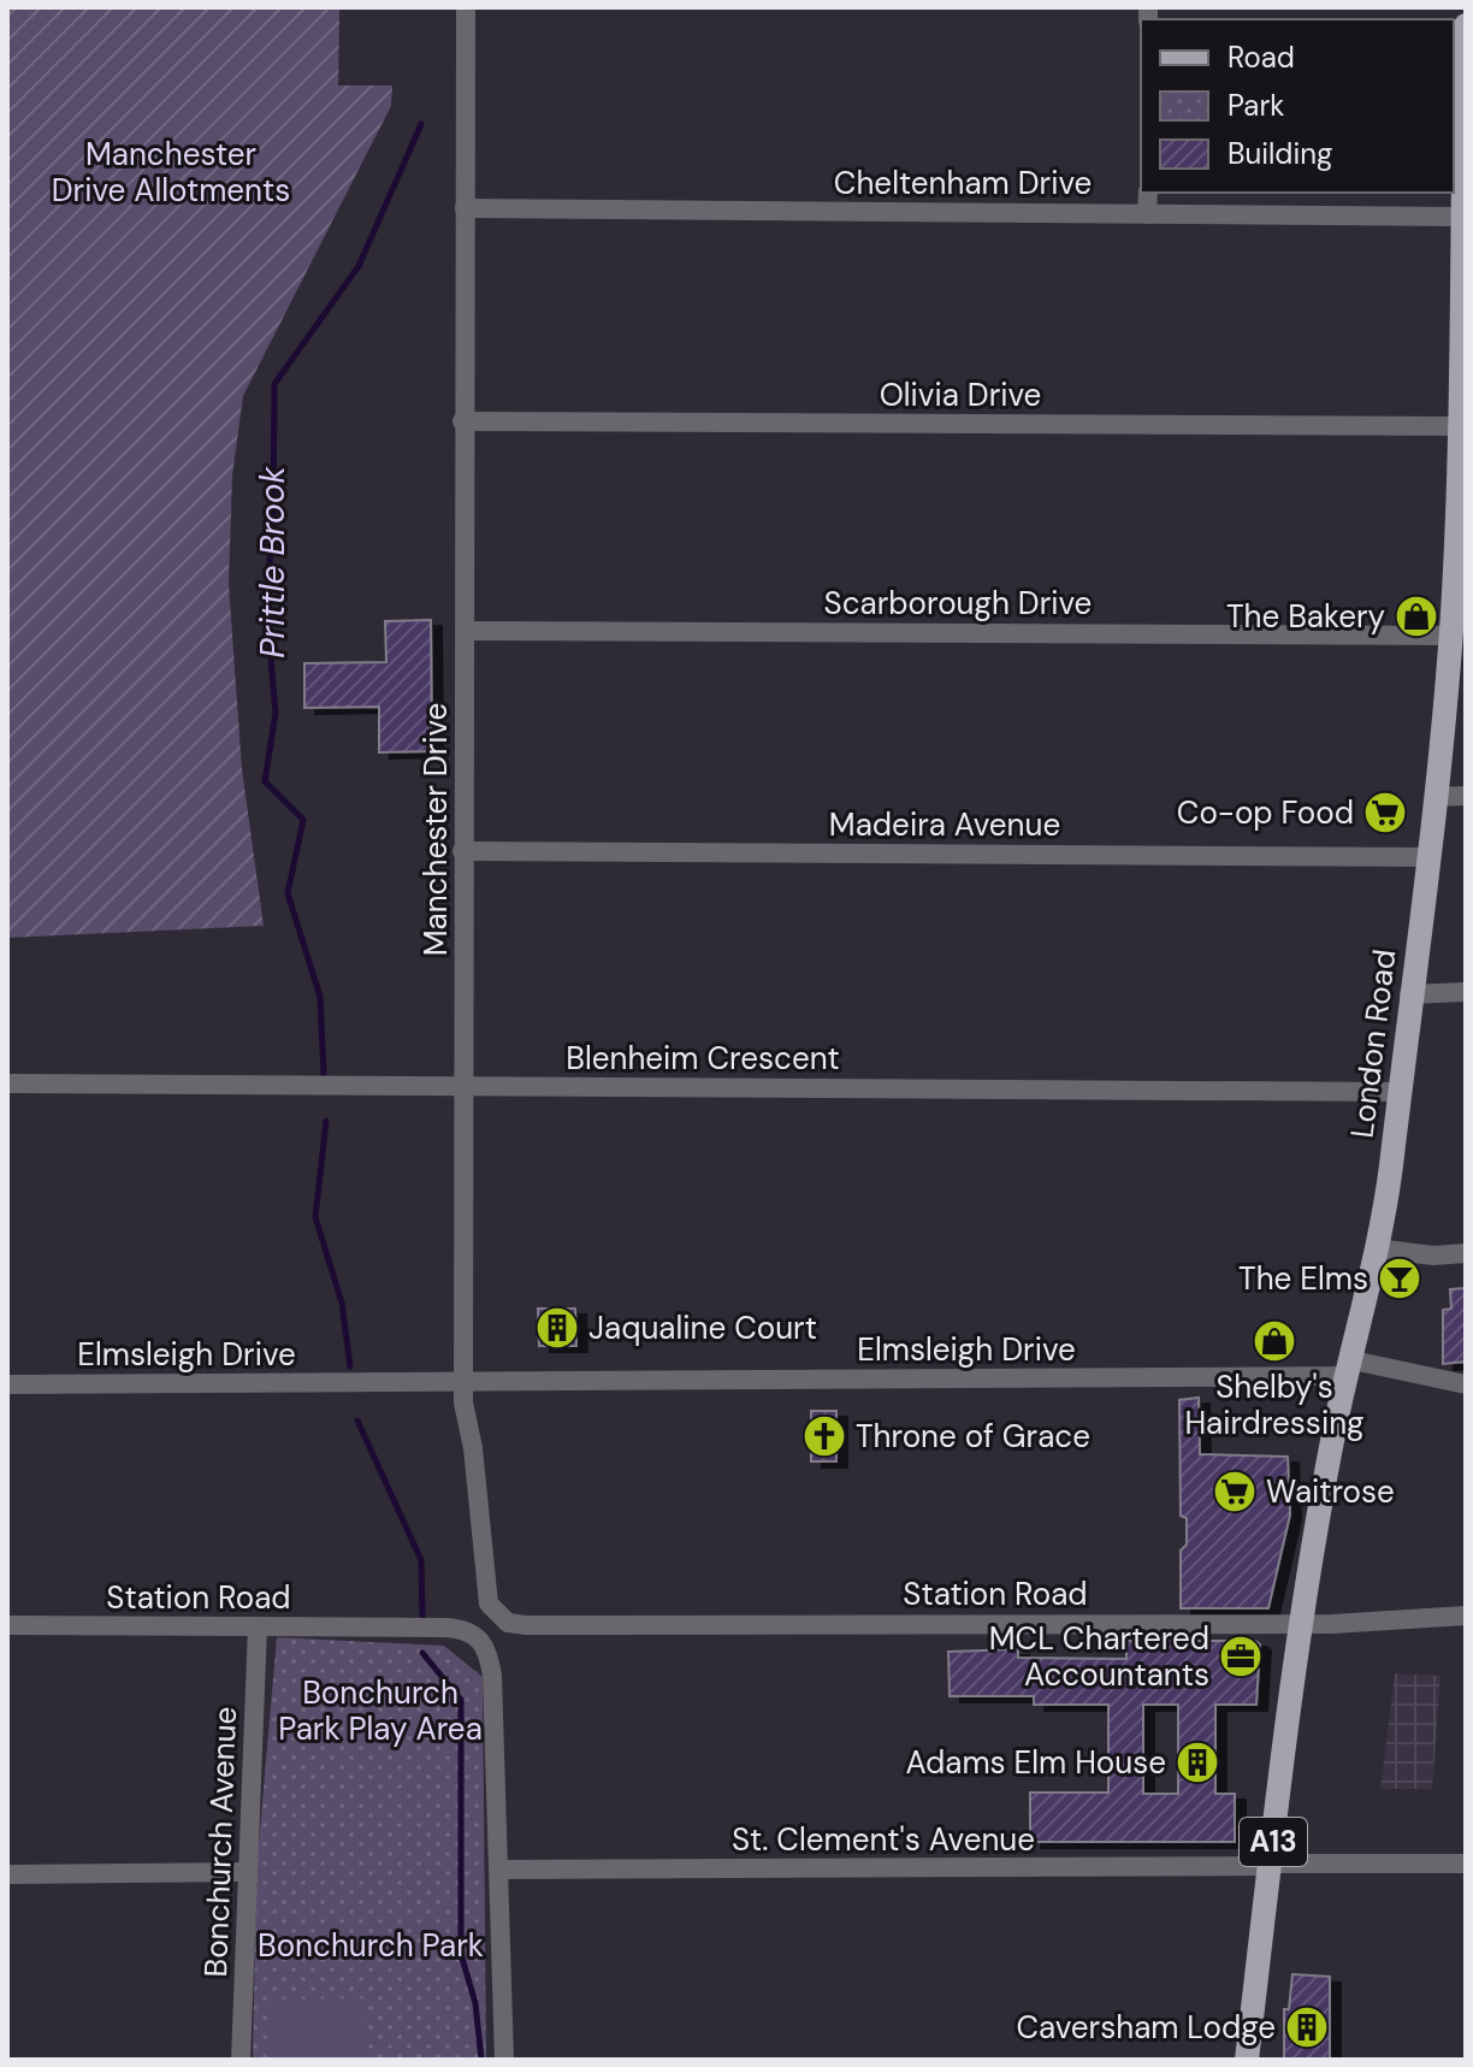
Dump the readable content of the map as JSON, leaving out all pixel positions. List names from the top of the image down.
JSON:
{
  "streets": {
    "main road": ["London Road", "A13"],
    "street": [
      "Cheltenham Drive",
      "Olivia Drive",
      "Scarborough Drive",
      "Madeira Avenue",
      "Manchester Drive",
      "Blenheim Crescent",
      "Elmsleigh Drive",
      "Station Road",
      "St. Clement's Avenue",
      "Bonchurch Avenue"
    ]
  },
  "crossings": [
    ["Cheltenham Drive", "Manchester Drive"],
    ["Cheltenham Drive", "London Road"],
    ["Olivia Drive", "Manchester Drive"],
    ["Olivia Drive", "London Road"],
    ["Scarborough Drive", "Manchester Drive"],
    ["Scarborough Drive", "London Road"],
    ["Madeira Avenue", "Manchester Drive"],
    ["Madeira Avenue", "London Road"],
    ["Manchester Drive", "Blenheim Crescent"],
    ["Manchester Drive", "Elmsleigh Drive"],
    ["Manchester Drive", "Station Road"],
    ["London Road", "Blenheim Crescent"],
    ["London Road", "Elmsleigh Drive"],
    ["London Road", "Station Road"],
    ["London Road", "St. Clement's Avenue"],
    ["Station Road", "St. Clement's Avenue"],
    ["Station Road", "Bonchurch Avenue"]
  ],
  "water": ["Prittle Brook"],
  "parks": ["Manchester Drive Allotments", "Bonchurch Park Play Area", "Bonchurch Park"],
  "places": {
    "shop": ["The Bakery", "Shelby's Hairdressing"],
    "supermarket": ["Co-op Food", "Waitrose"],
    "bar": ["The Elms"],
    "building": ["Jaqualine Court", "Adams Elm House", "Caversham Lodge"],
    "church": ["Throne of Grace"],
    "office": ["MCL Chartered Accountants"]
  },
  "legend": ["Road", "Park", "Building"]
}
